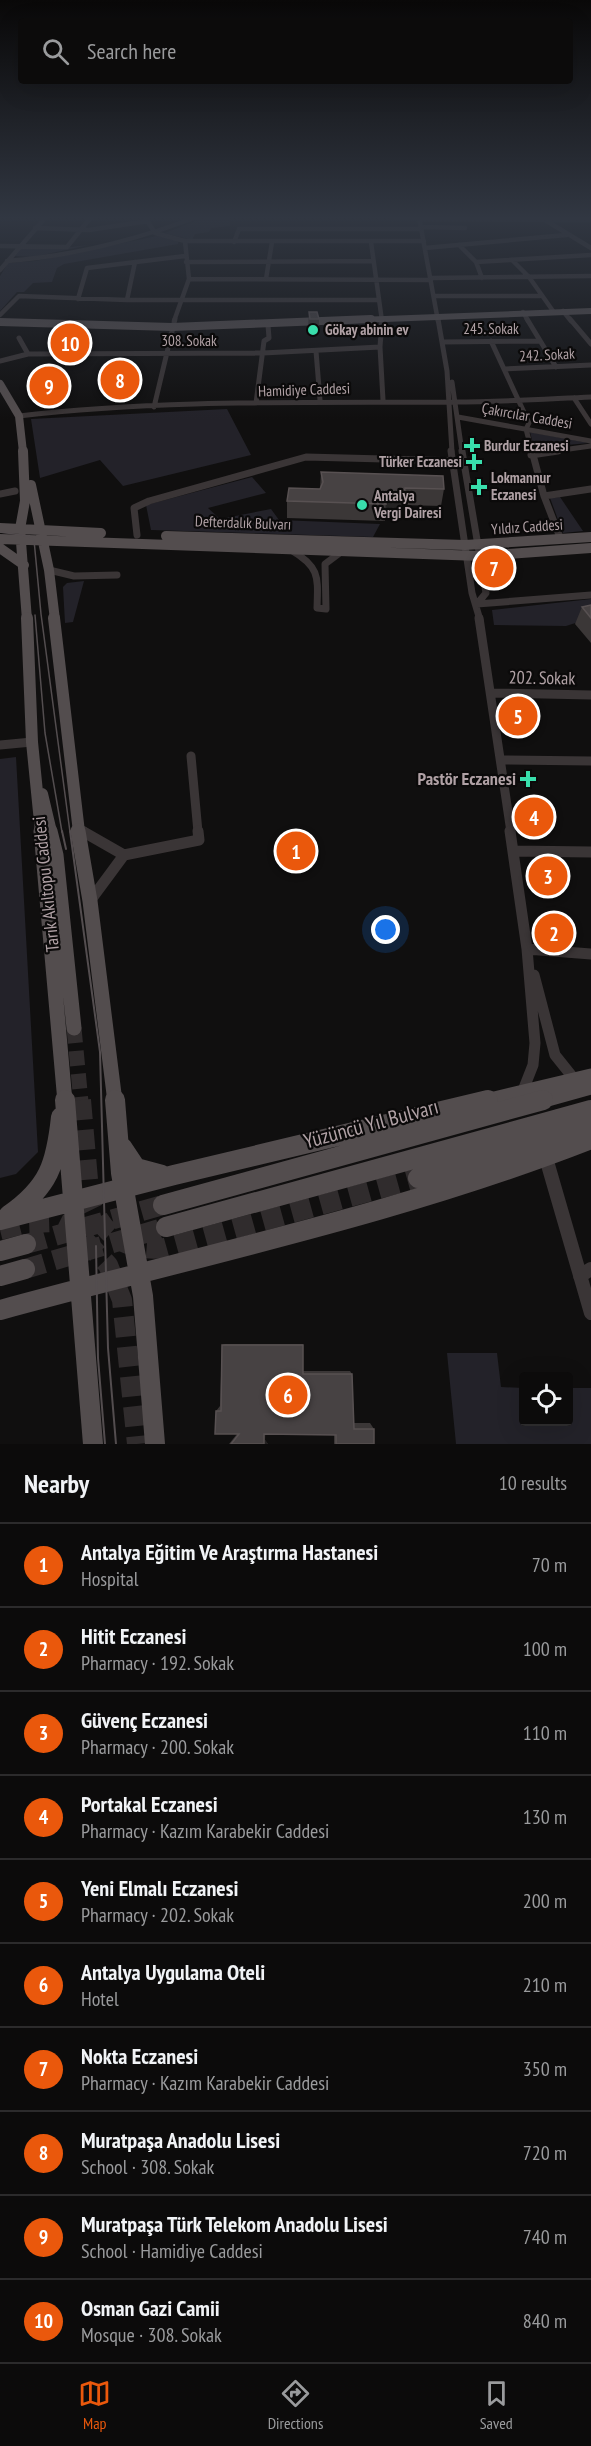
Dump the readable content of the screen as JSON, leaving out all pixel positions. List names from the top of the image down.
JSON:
{
  "streets": {
    "main road": [
      "Defterdalık Bulvarı",
      "Yıldız Caddesi",
      "Tarık Akıltopu Caddesi",
      "Yüzüncü Yıl Bulvarı"
    ],
    "street": [
      "245. Sokak",
      "308. Sokak",
      "242. Sokak",
      "Hamidiye Caddesi",
      "Çakırcılar Caddesi",
      "202. Sokak"
    ]
  },
  "crossings": [
    ["Defterdalık Bulvarı", "Yıldız Caddesi"],
    ["Defterdalık Bulvarı", "Tarık Akıltopu Caddesi"]
  ],
  "places": {
    "other": ["Gökay abinin ev", "Antalya Vergi Dairesi"],
    "health": [
      "Burdur Eczanesi",
      "Türker Eczanesi",
      "Lokmannur Eczanesi",
      "Pastör Eczanesi"
    ]
  },
  "page": {
    "search": "Search here",
    "pins": [
      "10",
      "8",
      "9",
      "7",
      "5",
      "4",
      "1",
      "3",
      "2",
      "6"
    ],
    "heading": ["Nearby", "10 results"],
    "list": [
      {
        "mark": "1",
        "name": "Antalya Eğitim Ve Araştırma Hastanesi",
        "note": "Hospital",
        "value": "70 m"
      },
      {
        "mark": "2",
        "name": "Hitit Eczanesi",
        "note": "Pharmacy · 192. Sokak",
        "value": "100 m"
      },
      {
        "mark": "3",
        "name": "Güvenç Eczanesi",
        "note": "Pharmacy · 200. Sokak",
        "value": "110 m"
      },
      {
        "mark": "4",
        "name": "Portakal Eczanesi",
        "note": "Pharmacy · Kazım Karabekir Caddesi",
        "value": "130 m"
      },
      {
        "mark": "5",
        "name": "Yeni Elmalı Eczanesi",
        "note": "Pharmacy · 202. Sokak",
        "value": "200 m"
      },
      {
        "mark": "6",
        "name": "Antalya Uygulama Oteli",
        "note": "Hotel",
        "value": "210 m"
      },
      {
        "mark": "7",
        "name": "Nokta Eczanesi",
        "note": "Pharmacy · Kazım Karabekir Caddesi",
        "value": "350 m"
      },
      {
        "mark": "8",
        "name": "Muratpaşa Anadolu Lisesi",
        "note": "School · 308. Sokak",
        "value": "720 m"
      },
      {
        "mark": "9",
        "name": "Muratpaşa Türk Telekom Anadolu Lisesi",
        "note": "School · Hamidiye Caddesi",
        "value": "740 m"
      },
      {
        "mark": "10",
        "name": "Osman Gazi Camii",
        "note": "Mosque · 308. Sokak",
        "value": "840 m"
      }
    ],
    "nav": ["Map", "Directions", "Saved"]
  }
}
